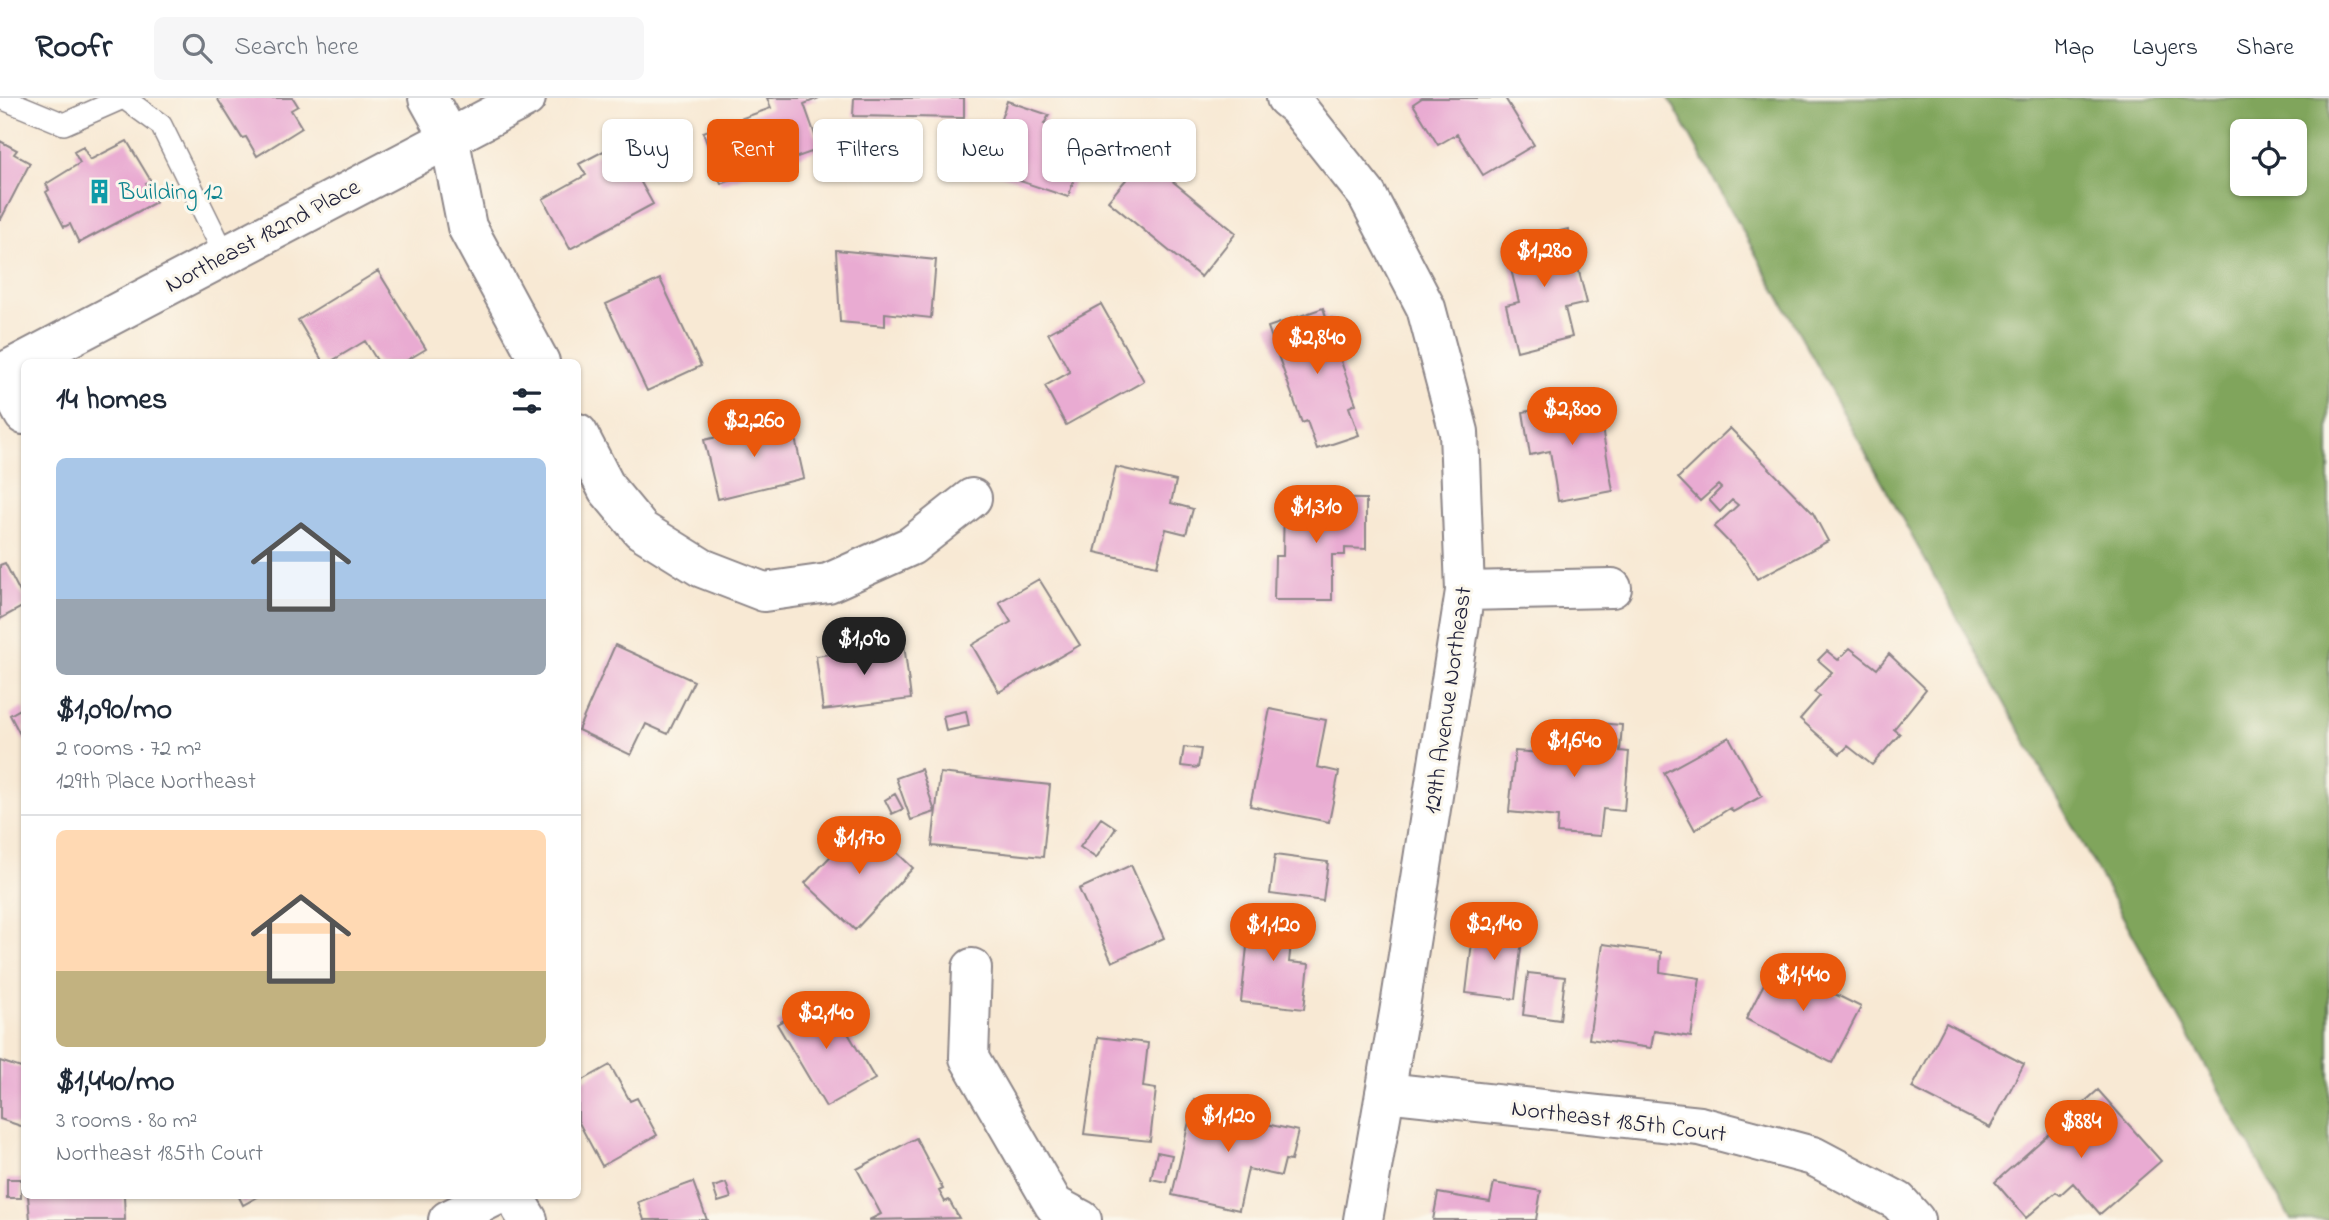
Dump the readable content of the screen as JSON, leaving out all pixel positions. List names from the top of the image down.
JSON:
{
  "streets": {
    "street": ["Northeast 182nd Place", "129th Avenue Northeast", "Northeast 185th Court"]
  },
  "crossings": [
    ["129th Avenue Northeast", "Northeast 185th Court"]
  ],
  "places": {
    "building": ["Building 12"]
  },
  "page": {
    "header": "Roofr",
    "search": "Search here",
    "nav": ["Map", "Layers", "Share"],
    "chip": [
      "Buy",
      "Rent",
      "Filters",
      "New",
      "Apartment"
    ],
    "price": [
      "$1,280",
      "$2,840",
      "$2,800",
      "$2,260",
      "$1,310",
      "$1,090",
      "$1,640",
      "$1,170",
      "$2,140",
      "$1,120",
      "$1,440",
      "$2,140",
      "$1,120",
      "$884"
    ],
    "heading": "14 homes",
    "list": [
      {
        "name": "$1,090/mo",
        "note": "2 rooms · 72 m² · 129th Place Northeast"
      },
      {
        "name": "$1,440/mo",
        "note": "3 rooms · 80 m² · Northeast 185th Court"
      }
    ]
  }
}
